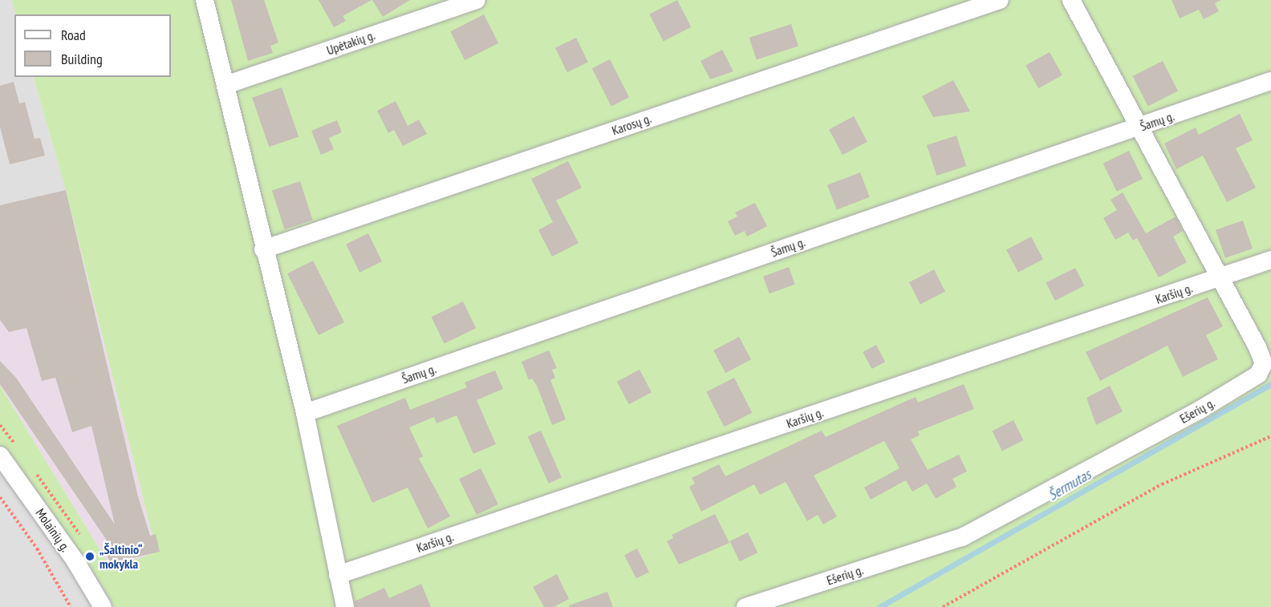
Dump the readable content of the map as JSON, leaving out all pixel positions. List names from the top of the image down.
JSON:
{
  "streets": {
    "street": [
      "Upėtakių g.",
      "Šamų g.",
      "Karosų g.",
      "Karšių g.",
      "Ešerių g.",
      "Molainių g."
    ]
  },
  "crossings": [
    ["Šamų g.", "Ešerių g."],
    ["Karšių g.", "Ešerių g."]
  ],
  "water": ["Šermutas"],
  "places": ["„Šaltinio“ mokykla"],
  "legend": ["Road", "Building"]
}
